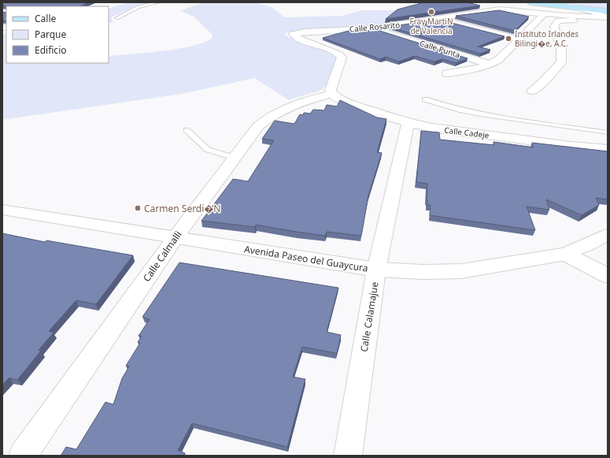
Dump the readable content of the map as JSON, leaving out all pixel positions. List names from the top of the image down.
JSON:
{
  "streets": {
    "street": [
      "Calle Rosarito",
      "Calle Punta",
      "Calle Cadeje",
      "Calle Calmalli",
      "Avenida Paseo del Guaycura",
      "Calle Calamajue"
    ]
  },
  "crossings": [
    ["Calle Rosarito", "Calle Punta"],
    ["Calle Rosarito", "Calle Cadeje"],
    ["Calle Rosarito", "Calle Calmalli"],
    ["Calle Cadeje", "Calle Calmalli"],
    ["Calle Cadeje", "Calle Calamajue"],
    ["Calle Calmalli", "Avenida Paseo del Guaycura"],
    ["Avenida Paseo del Guaycura", "Calle Calamajue"]
  ],
  "places": ["Fray MartiN de Valencia", "Instituto Irlandes Bilingi�e, A.C.", "Carmen Serdi�N"],
  "legend": ["Calle", "Parque", "Edificio"]
}
